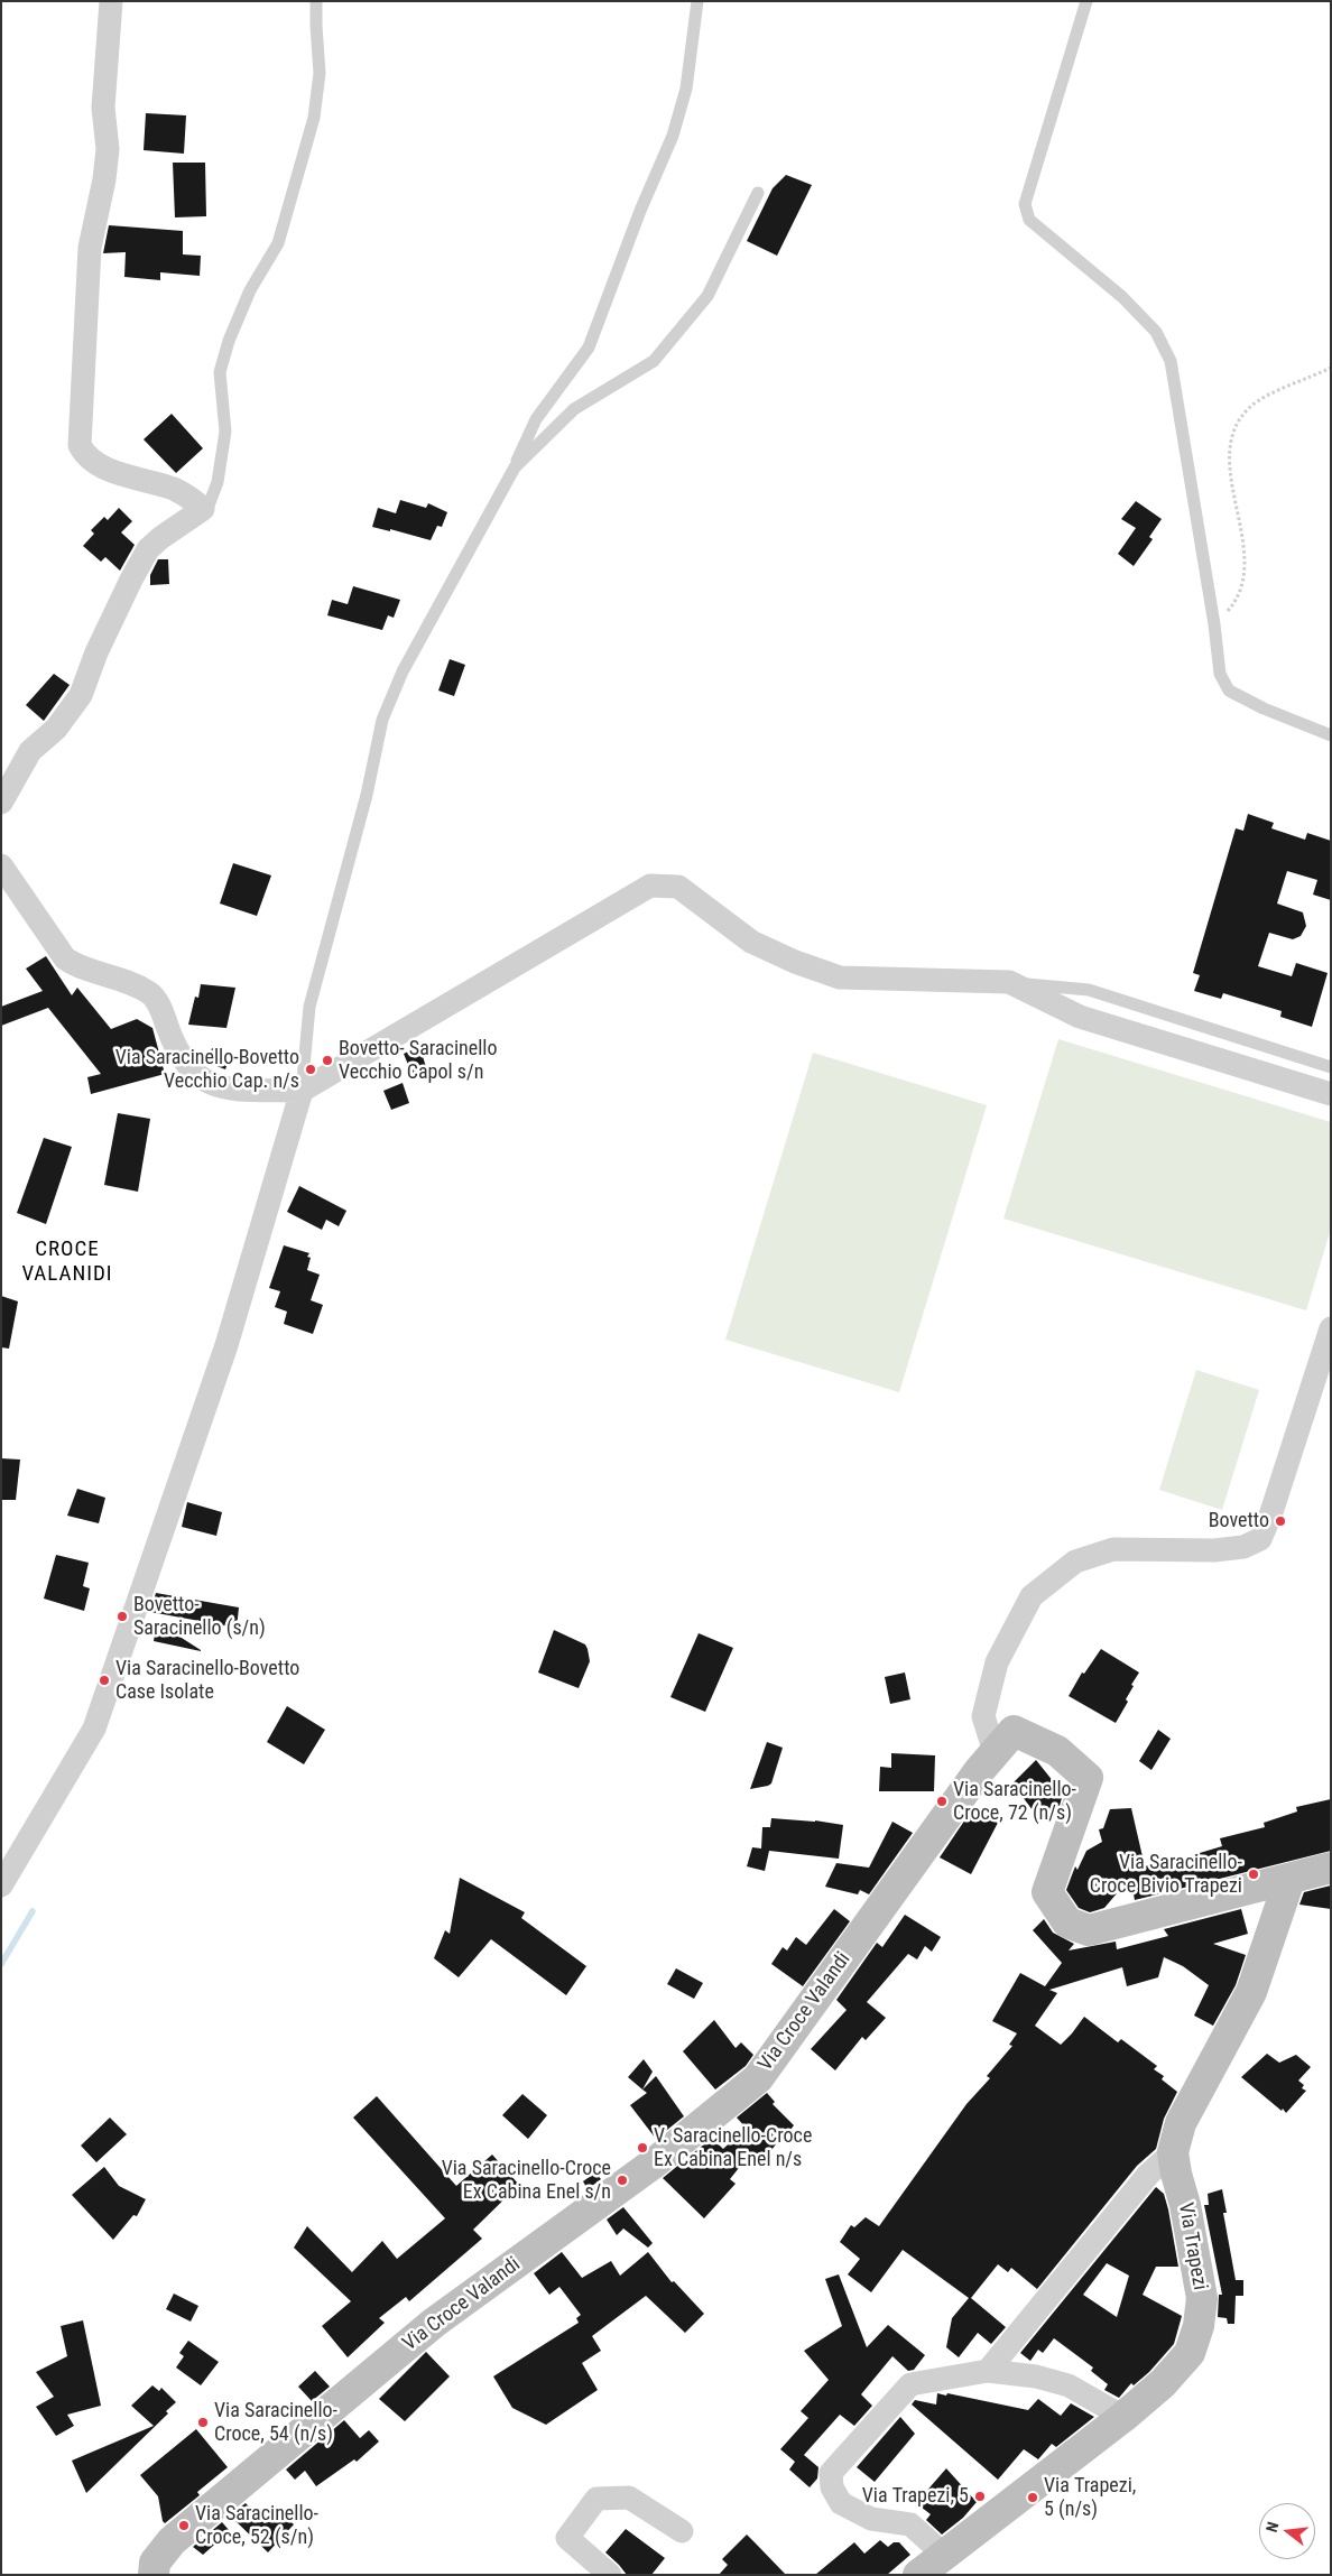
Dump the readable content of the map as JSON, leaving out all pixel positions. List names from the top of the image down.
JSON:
{
  "streets": {
    "street": ["Via Croce Valandi", "Via Trapezi"]
  },
  "crossings": [
    ["Via Croce Valandi", "Via Trapezi"]
  ],
  "districts": ["CROCE VALANIDI"],
  "places": [
    "Bovetto- Saracinello Vecchio Capol s/n",
    "Via Saracinello-Bovetto Vecchio Cap. n/s",
    "Bovetto",
    "Bovetto- Saracinello (s/n)",
    "Via Saracinello-Bovetto Case Isolate",
    "Via Saracinello- Croce, 72 (n/s)",
    "Via Saracinello- Croce Bivio Trapezi",
    "V. Saracinello-Croce Ex Cabina Enel n/s",
    "Via Saracinello-Croce Ex Cabina Enel s/n",
    "Via Saracinello- Croce, 54 (n/s)",
    "Via Trapezi, 5",
    "Via Trapezi, 5 (n/s)",
    "Via Saracinello- Croce, 52 (s/n)"
  ],
  "north": "left"
}
